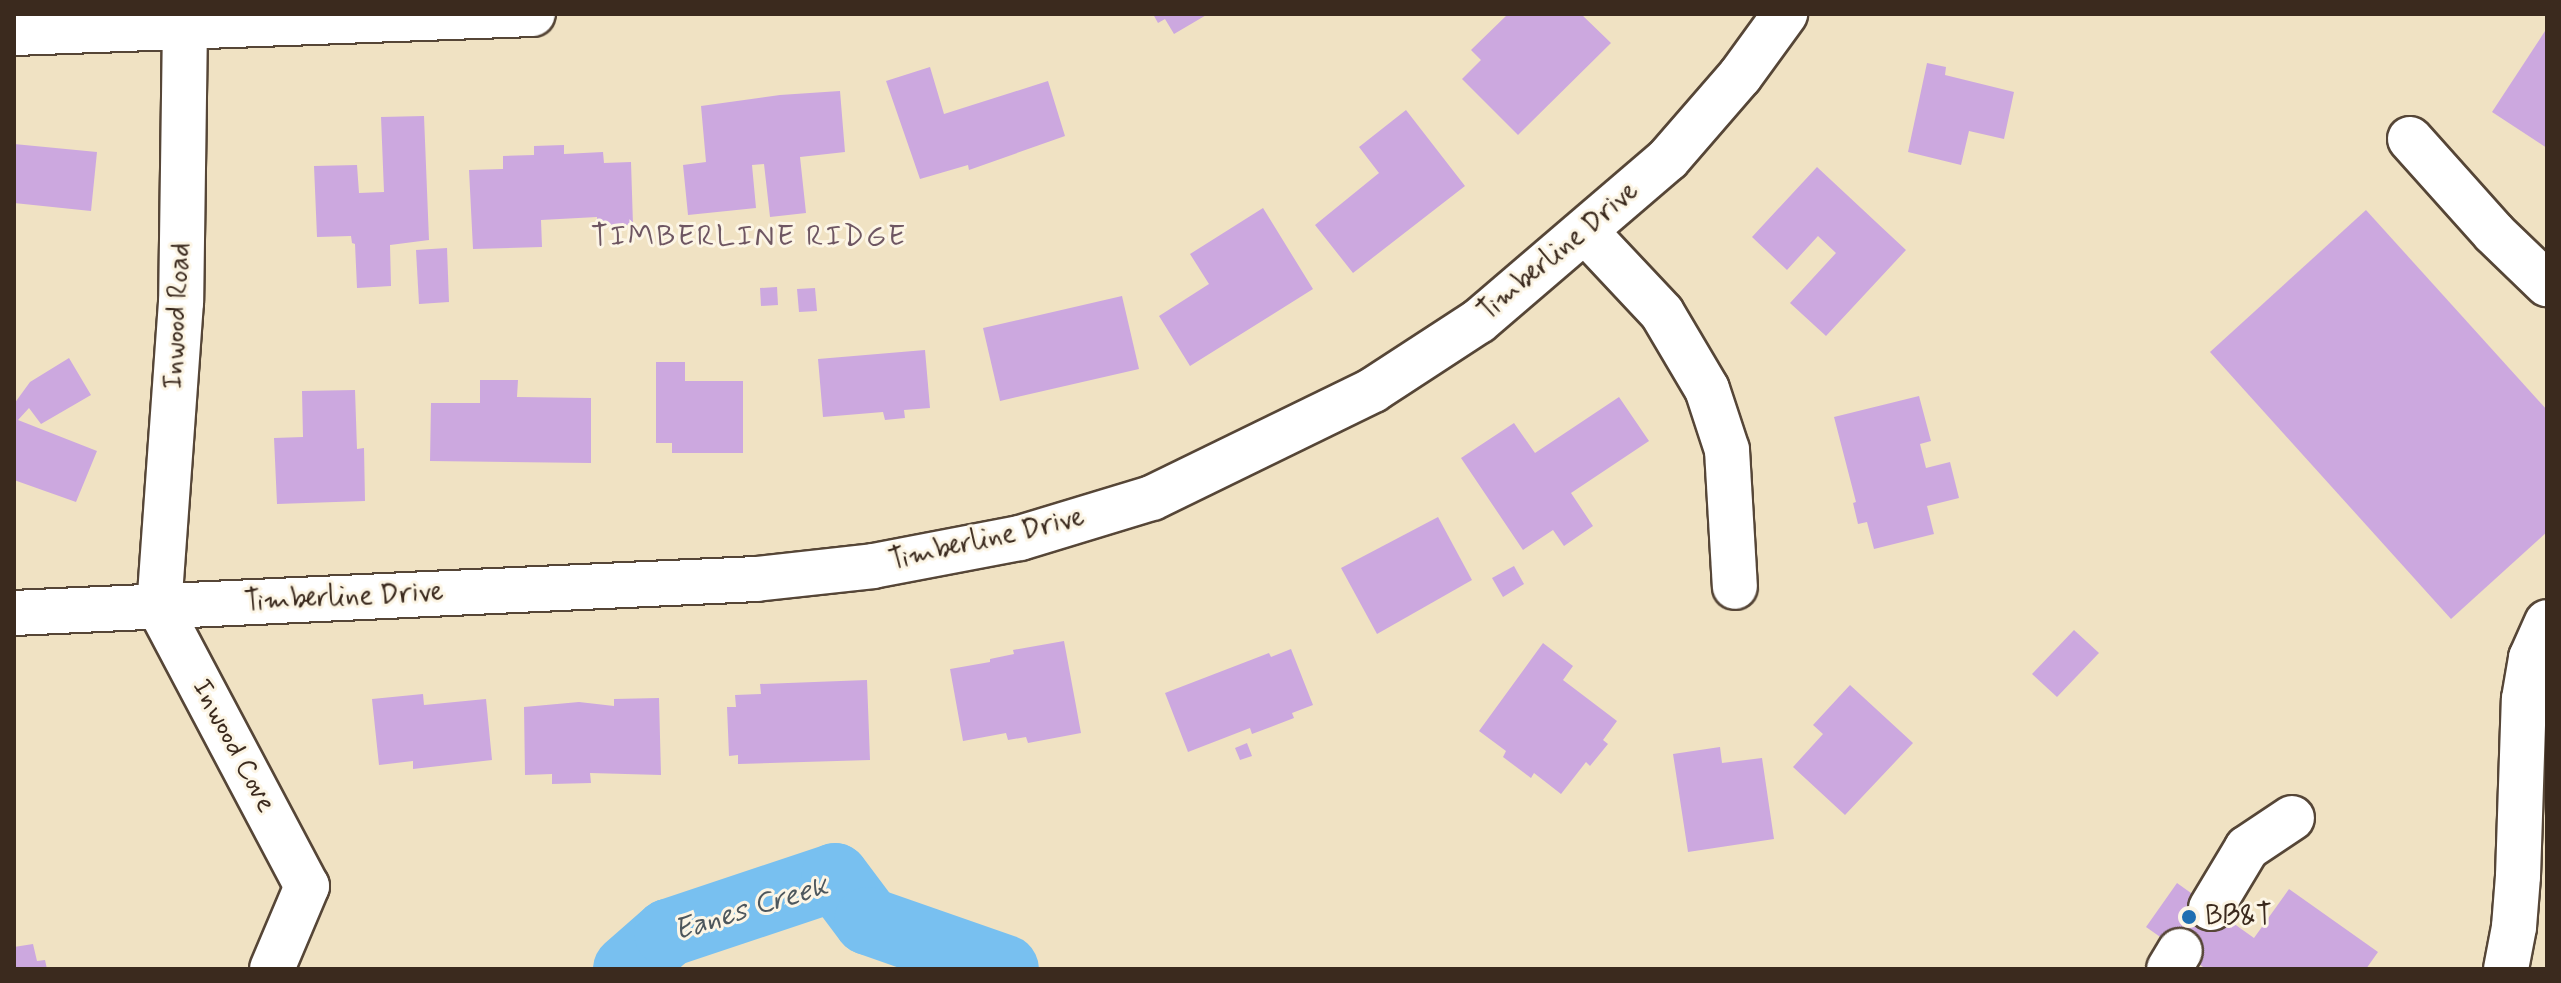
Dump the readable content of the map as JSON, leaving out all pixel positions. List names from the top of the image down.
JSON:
{
  "streets": {
    "street": ["Timberline Drive", "Inwood Road", "Inwood Cove"]
  },
  "crossings": [
    ["Timberline Drive", "Inwood Road"],
    ["Timberline Drive", "Inwood Cove"],
    ["Inwood Road", "Inwood Cove"]
  ],
  "districts": ["TIMBERLINE RIDGE"],
  "water": ["Eanes Creek"],
  "places": ["BB&T"]
}
